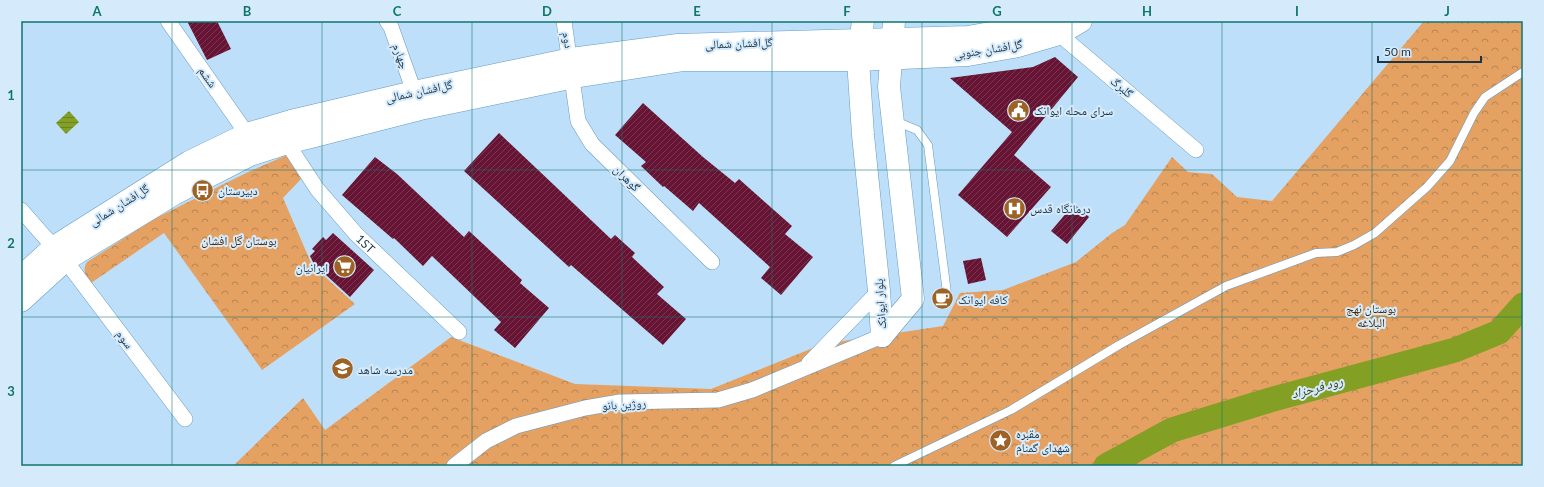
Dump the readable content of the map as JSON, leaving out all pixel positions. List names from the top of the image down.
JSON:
{
  "streets": {
    "main road": ["گل‌افشان شمالی", "گل‌افشان جنوبی", "بلوار ایوانک"],
    "street": [
      "دوم",
      "چهارم",
      "ششم",
      "گلبرگ",
      "گوهران",
      "1ST",
      "سوم",
      "روژین بانو"
    ]
  },
  "crossings": [
    ["دوم", "گل‌افشان شمالی"],
    ["دوم", "گوهران"],
    ["گل‌افشان شمالی", "گل‌افشان جنوبی"],
    ["گل‌افشان شمالی", "چهارم"],
    ["گل‌افشان شمالی", "ششم"],
    ["گل‌افشان شمالی", "گوهران"],
    ["گل‌افشان شمالی", "1ST"],
    ["گل‌افشان شمالی", "بلوار ایوانک"],
    ["گل‌افشان شمالی", "سوم"],
    ["گل‌افشان جنوبی", "گلبرگ"],
    ["گل‌افشان جنوبی", "بلوار ایوانک"],
    ["بلوار ایوانک", "روژین بانو"]
  ],
  "water": ["رود فرحزاد"],
  "parks": ["بوستان گل افشان", "بوستان نهج البلاغه"],
  "places": {
    "public building": ["سرای محله ایوانک"],
    "bus stop": ["دبیرستان"],
    "hospital": ["درمانگاه قدس"],
    "supermarket": ["ایرانیان"],
    "cafe": ["کافه ایوانک"],
    "school or university": ["مدرسه شاهد"],
    "place": ["مقبره شهدای گمنام"]
  },
  "scale_bar": "50 m",
  "grid": {
    "columns": [
      "A",
      "B",
      "C",
      "D",
      "E",
      "F",
      "G",
      "H",
      "I",
      "J"
    ],
    "rows": ["1", "2", "3"]
  }
}
